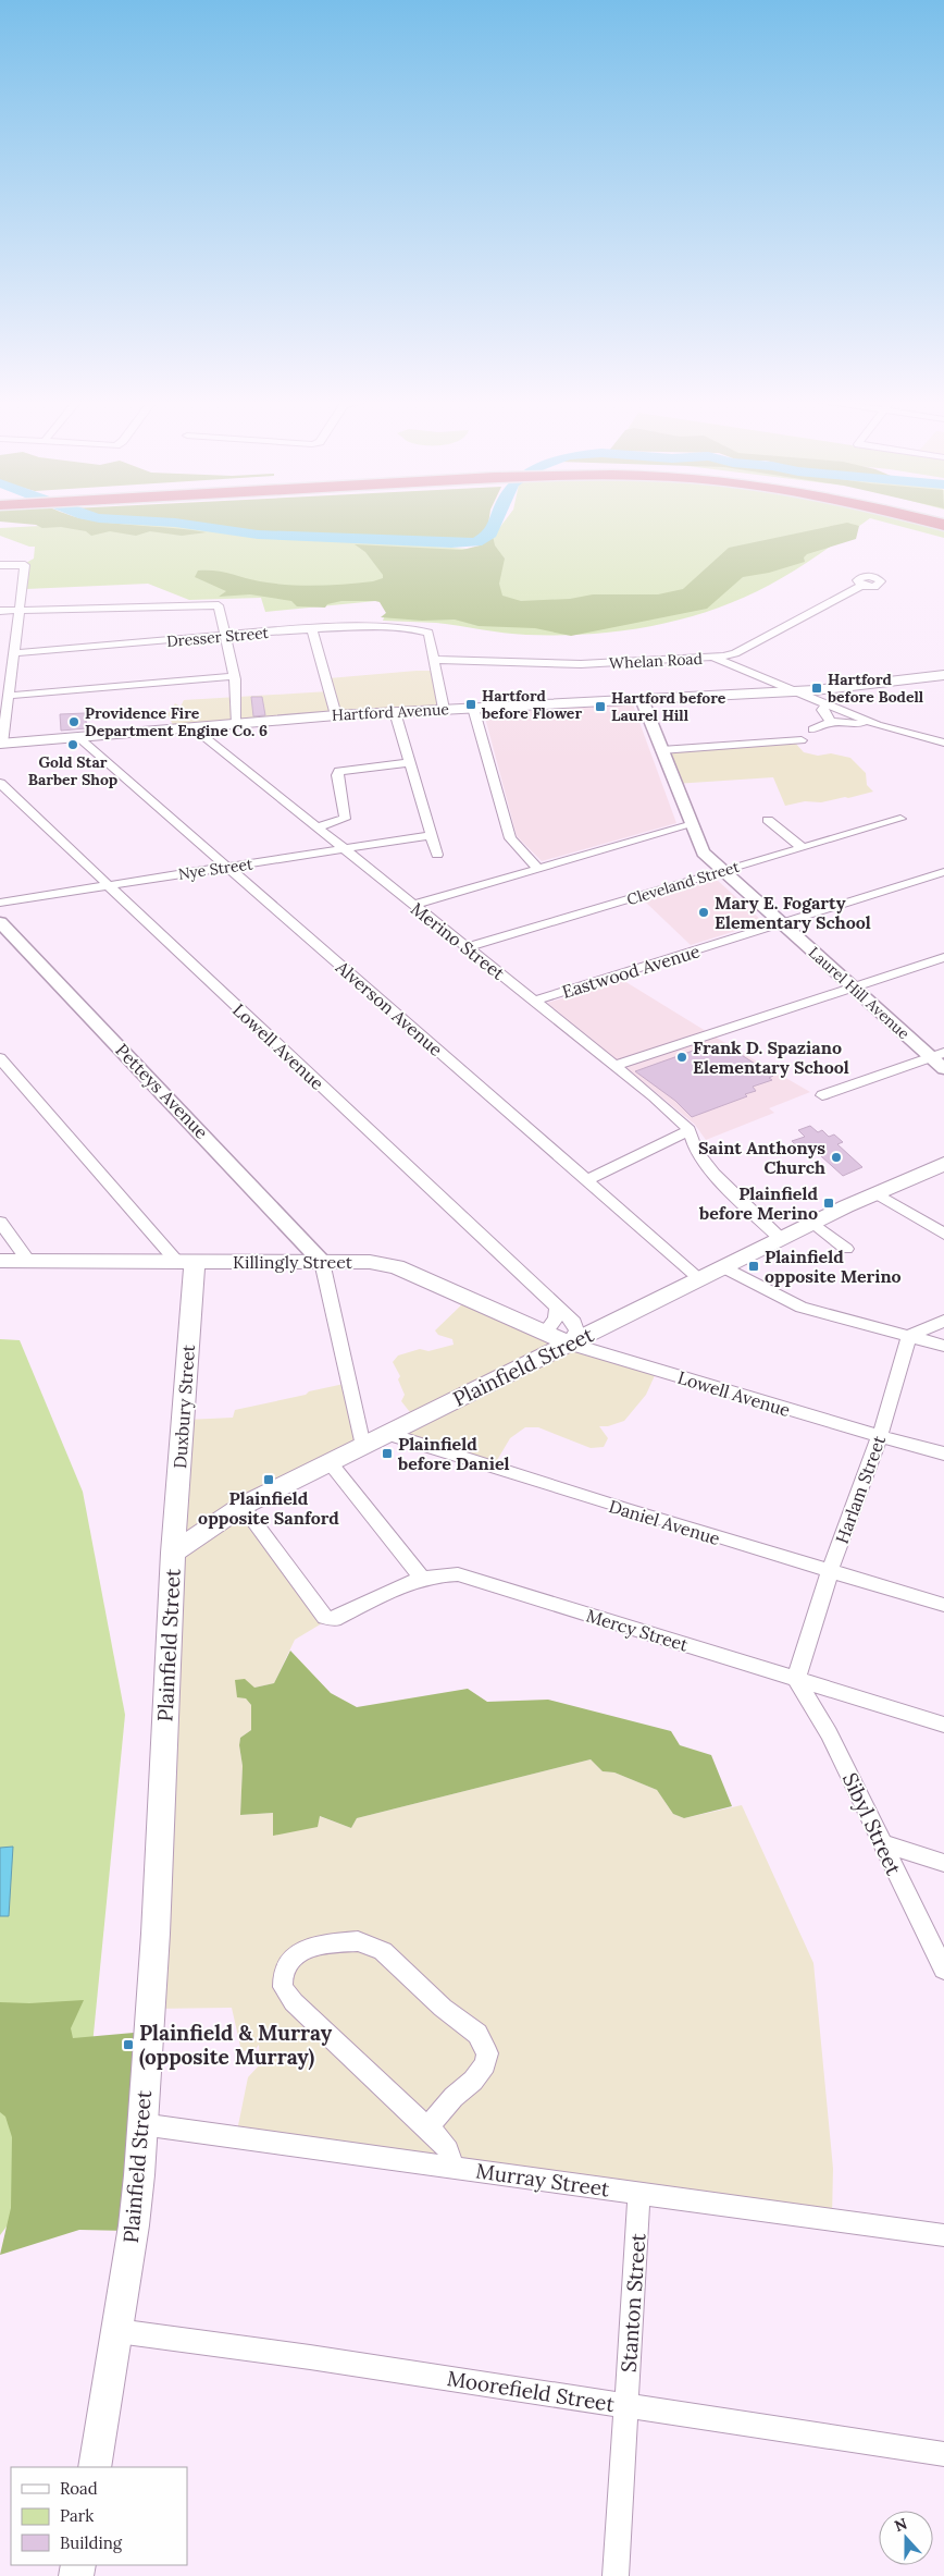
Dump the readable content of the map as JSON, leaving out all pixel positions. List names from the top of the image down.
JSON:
{
  "streets": {
    "main road": [
      "Hartford Avenue",
      "Killingly Street",
      "Plainfield Street",
      "Duxbury Street"
    ],
    "street": [
      "Dresser Street",
      "Whelan Road",
      "Nye Street",
      "Cleveland Street",
      "Merino Street",
      "Eastwood Avenue",
      "Laurel Hill Avenue",
      "Alverson Avenue",
      "Lowell Avenue",
      "Petteys Avenue",
      "Harlam Street",
      "Daniel Avenue",
      "Mercy Street",
      "Sibyl Street",
      "Murray Street",
      "Stanton Street",
      "Moorefield Street"
    ]
  },
  "crossings": [
    ["Dresser Street", "Whelan Road"],
    ["Hartford Avenue", "Merino Street"],
    ["Hartford Avenue", "Laurel Hill Avenue"],
    ["Hartford Avenue", "Alverson Avenue"],
    ["Nye Street", "Merino Street"],
    ["Nye Street", "Alverson Avenue"],
    ["Nye Street", "Lowell Avenue"],
    ["Cleveland Street", "Merino Street"],
    ["Cleveland Street", "Laurel Hill Avenue"],
    ["Merino Street", "Eastwood Avenue"],
    ["Merino Street", "Plainfield Street"],
    ["Eastwood Avenue", "Laurel Hill Avenue"],
    ["Alverson Avenue", "Plainfield Street"],
    ["Lowell Avenue", "Killingly Street"],
    ["Lowell Avenue", "Plainfield Street"],
    ["Lowell Avenue", "Harlam Street"],
    ["Petteys Avenue", "Killingly Street"],
    ["Killingly Street", "Plainfield Street"],
    ["Killingly Street", "Duxbury Street"],
    ["Plainfield Street", "Duxbury Street"],
    ["Plainfield Street", "Daniel Avenue"],
    ["Plainfield Street", "Mercy Street"],
    ["Plainfield Street", "Murray Street"],
    ["Plainfield Street", "Moorefield Street"],
    ["Harlam Street", "Daniel Avenue"],
    ["Harlam Street", "Mercy Street"],
    ["Harlam Street", "Sibyl Street"],
    ["Mercy Street", "Sibyl Street"],
    ["Murray Street", "Stanton Street"],
    ["Stanton Street", "Moorefield Street"]
  ],
  "places": {
    "transit": [
      "Hartford before Bodell",
      "Hartford before Flower",
      "Hartford before Laurel Hill",
      "Plainfield before Merino",
      "Plainfield opposite Merino",
      "Plainfield before Daniel",
      "Plainfield opposite Sanford",
      "Plainfield & Murray (opposite Murray)"
    ],
    "other": [
      "Providence Fire Department Engine Co. 6",
      "Gold Star Barber Shop",
      "Mary E. Fogarty Elementary School",
      "Frank D. Spaziano Elementary School",
      "Saint Anthonys Church"
    ]
  },
  "legend": ["Road", "Park", "Building"],
  "north": "top"
}
